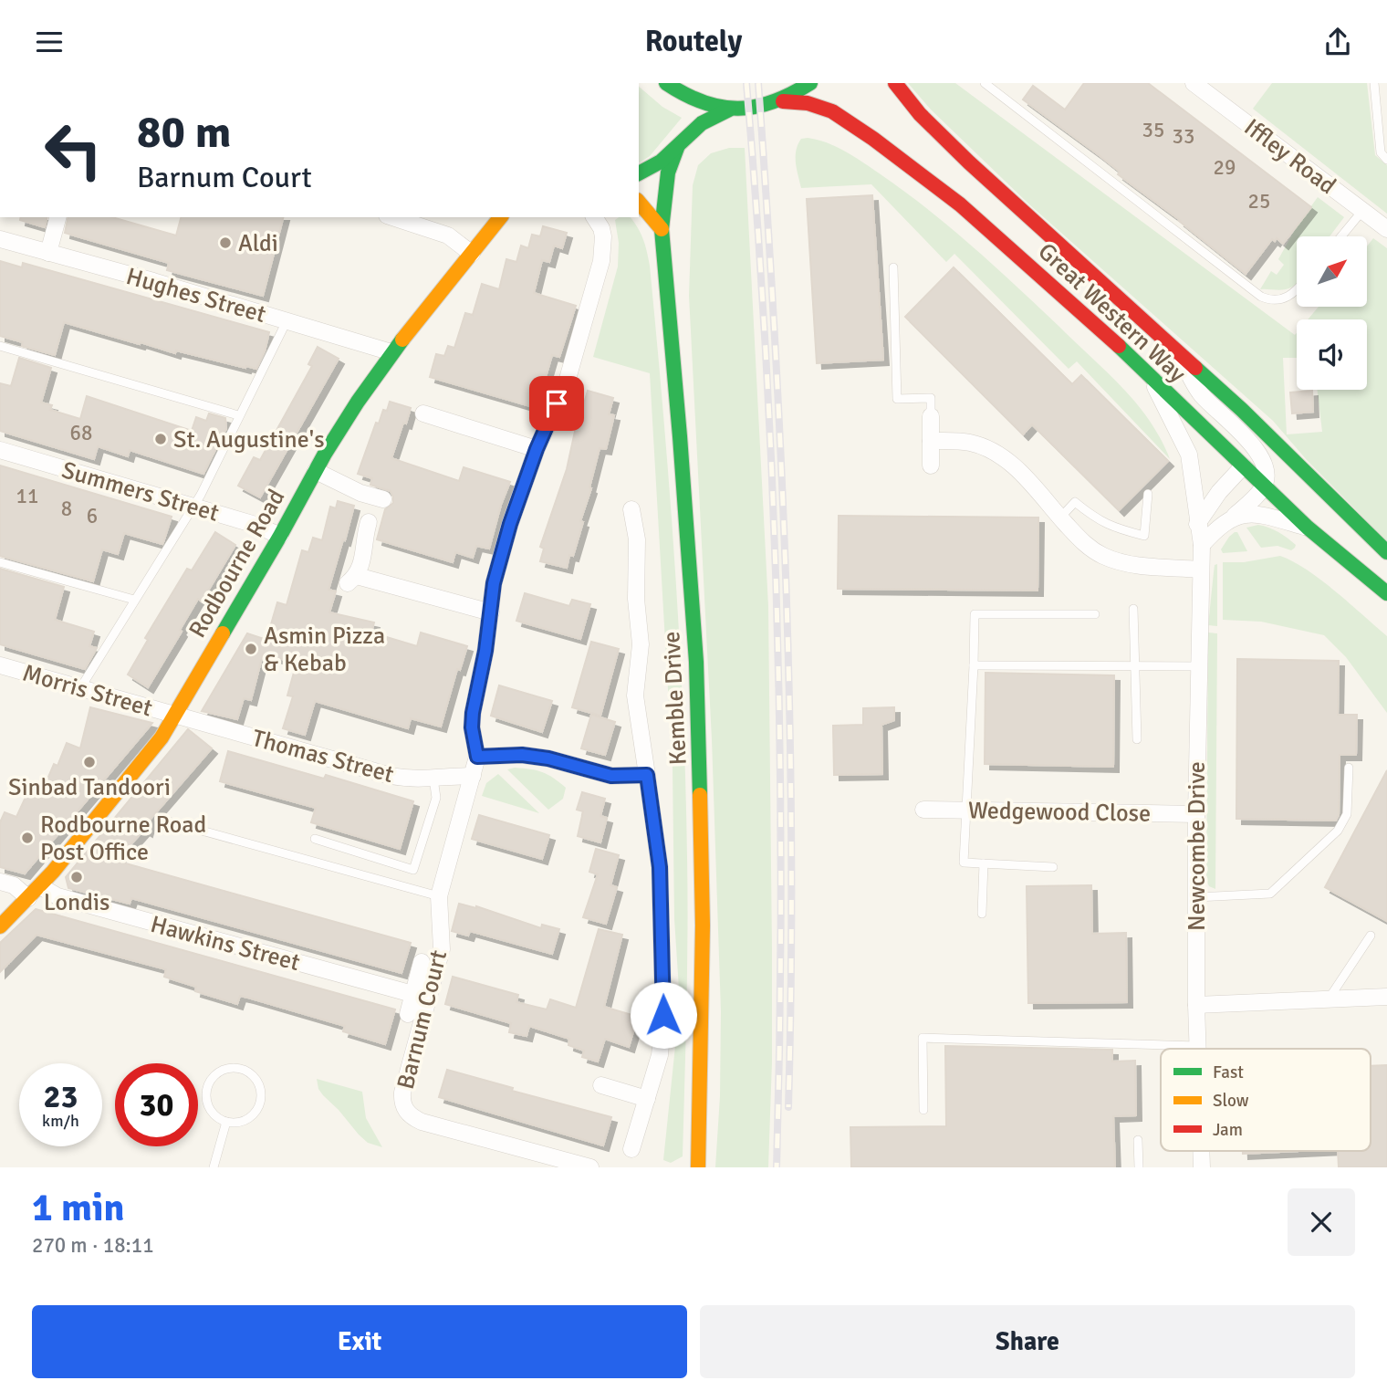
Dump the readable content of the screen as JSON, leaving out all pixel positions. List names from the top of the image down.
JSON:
{
  "streets": {
    "main road": ["Great Western Way", "Rodbourne Road", "Kemble Drive"],
    "street": [
      "Iffley Road",
      "Hughes Street",
      "Summers Street",
      "Morris Street",
      "Thomas Street",
      "Wedgewood Close",
      "Newcombe Drive",
      "Hawkins Street",
      "Barnum Court"
    ]
  },
  "crossings": [
    ["Hughes Street", "Rodbourne Road"],
    ["Great Western Way", "Newcombe Drive"],
    ["Summers Street", "Rodbourne Road"],
    ["Rodbourne Road", "Morris Street"],
    ["Rodbourne Road", "Thomas Street"],
    ["Rodbourne Road", "Hawkins Street"],
    ["Morris Street", "Thomas Street"],
    ["Thomas Street", "Barnum Court"],
    ["Wedgewood Close", "Newcombe Drive"]
  ],
  "places": [
    "Aldi",
    "St. Augustine's",
    "Asmin Pizza & Kebab",
    "Sinbad Tandoori",
    "Rodbourne Road Post Office",
    "Londis"
  ],
  "house_numbers": [
    "35",
    "33",
    "29",
    "25",
    "68",
    "11",
    "8",
    "6"
  ],
  "legend": ["Fast", "Slow", "Jam"],
  "north": "top right",
  "page": {
    "header": "Routely",
    "turn": ["80 m", "Barnum Court"],
    "speed": "23 km/h",
    "limit": "30",
    "heading": ["1 min", "270 m · 18:11"],
    "buttons": ["Exit", "Share"]
  }
}
